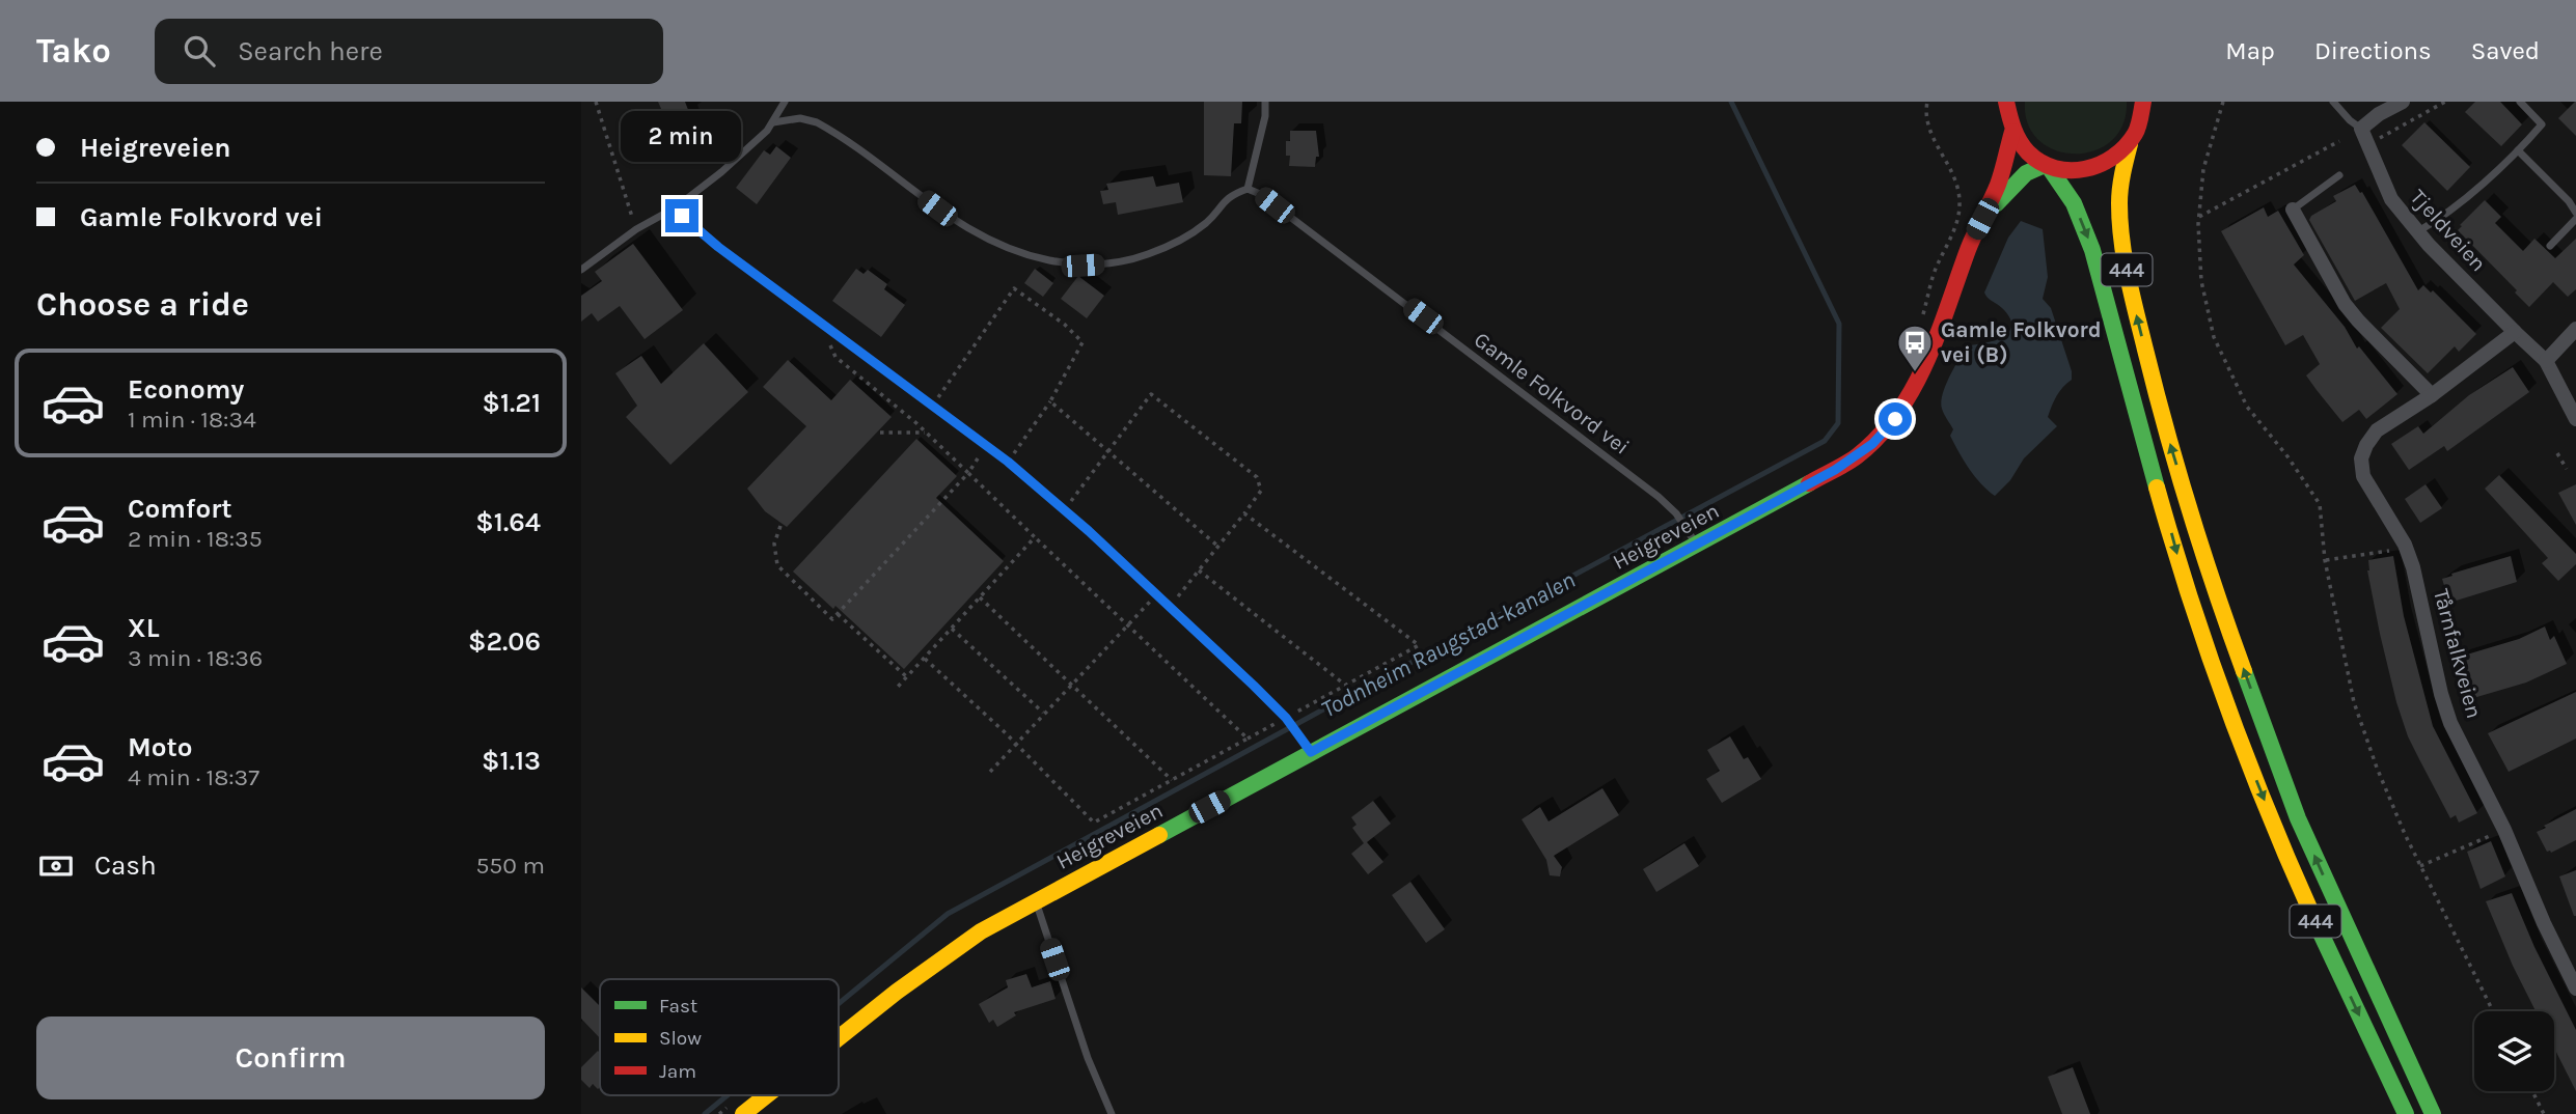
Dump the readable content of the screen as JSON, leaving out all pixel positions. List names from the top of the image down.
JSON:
{
  "streets": {
    "main road": ["444", "Heigreveien"],
    "street": ["Tjeldveien", "Tårnfalkveien"],
    "lane": ["Gamle Folkvord vei"]
  },
  "crossings": [
    ["Tjeldveien", "Tårnfalkveien"],
    ["444", "Heigreveien"],
    ["Gamle Folkvord vei", "Heigreveien"]
  ],
  "water": ["Todnheim Raugstad-kanalen"],
  "places": {
    "bus stop": ["Gamle Folkvord vei (B)"]
  },
  "legend": ["Fast", "Slow", "Jam"],
  "page": {
    "header": "Tako",
    "search": "Search here",
    "nav": ["Map", "Directions", "Saved"],
    "banner": ["Heigreveien", "Gamle Folkvord vei"],
    "bubble": "2 min",
    "heading": "Choose a ride",
    "list": [
      {
        "name": "Economy",
        "note": "1 min · 18:34",
        "value": "$1.21"
      },
      {
        "name": "Comfort",
        "note": "2 min · 18:35",
        "value": "$1.64"
      },
      {
        "name": "XL",
        "note": "3 min · 18:36",
        "value": "$2.06"
      },
      {
        "name": "Moto",
        "note": "4 min · 18:37",
        "value": "$1.13"
      }
    ],
    "pay": ["Cash", "550 m"],
    "buttons": "Confirm"
  }
}
